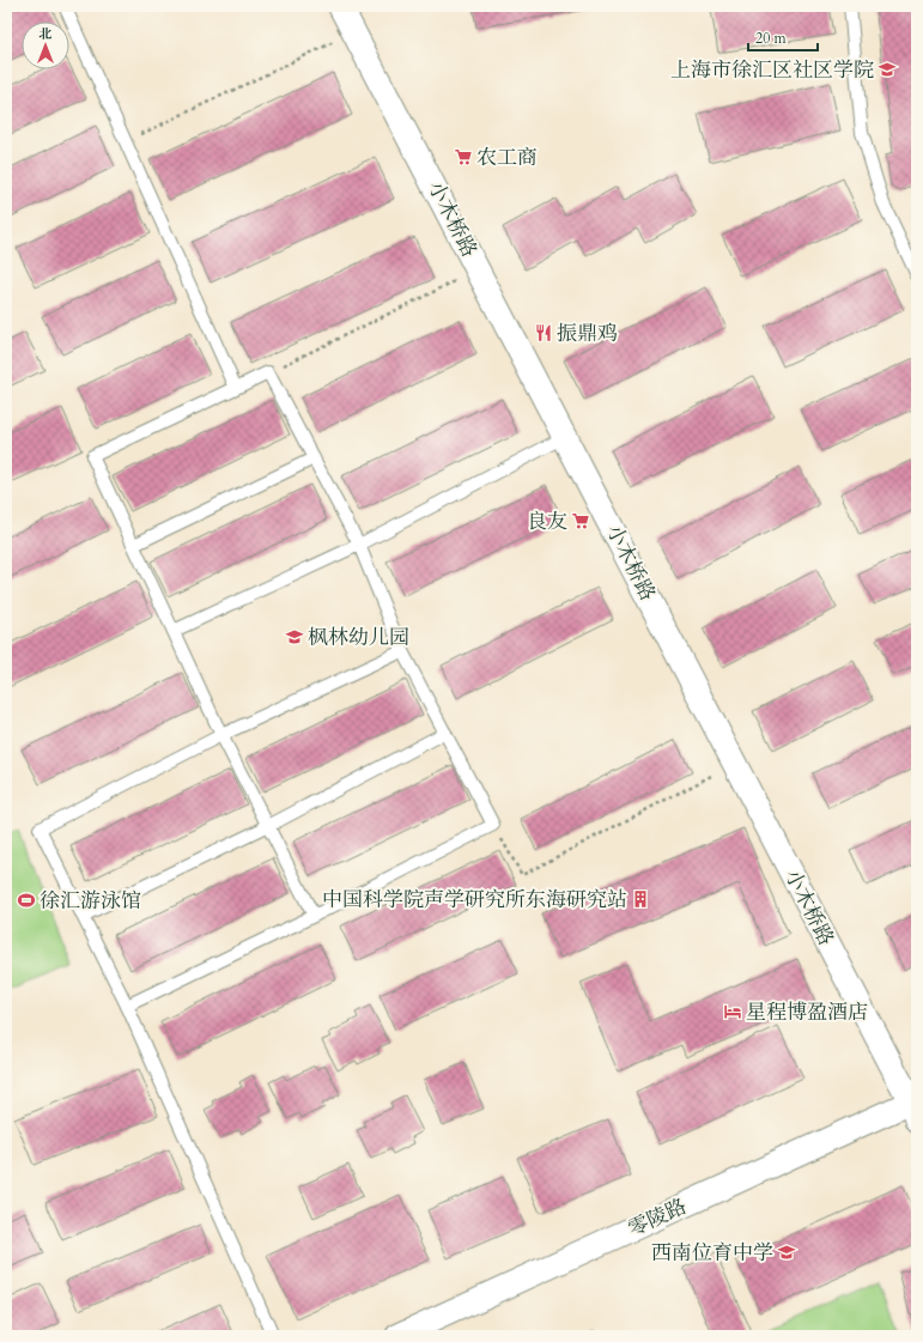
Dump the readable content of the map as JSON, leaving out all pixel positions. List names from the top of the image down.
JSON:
{
  "streets": {
    "street": ["小木桥路", "零陵路"]
  },
  "crossings": [
    ["小木桥路", "零陵路"]
  ],
  "places": {
    "school or university": ["上海市徐汇区社区学院", "枫林幼儿园", "西南位育中学"],
    "supermarket": ["农工商", "良友"],
    "restaurant": ["振鼎鸡"],
    "building": ["中国科学院声学研究所东海研究站"],
    "sports": ["徐汇游泳馆"],
    "hotel": ["星程博盈酒店"]
  },
  "scale_bar": "20 m",
  "north": "top"
}
